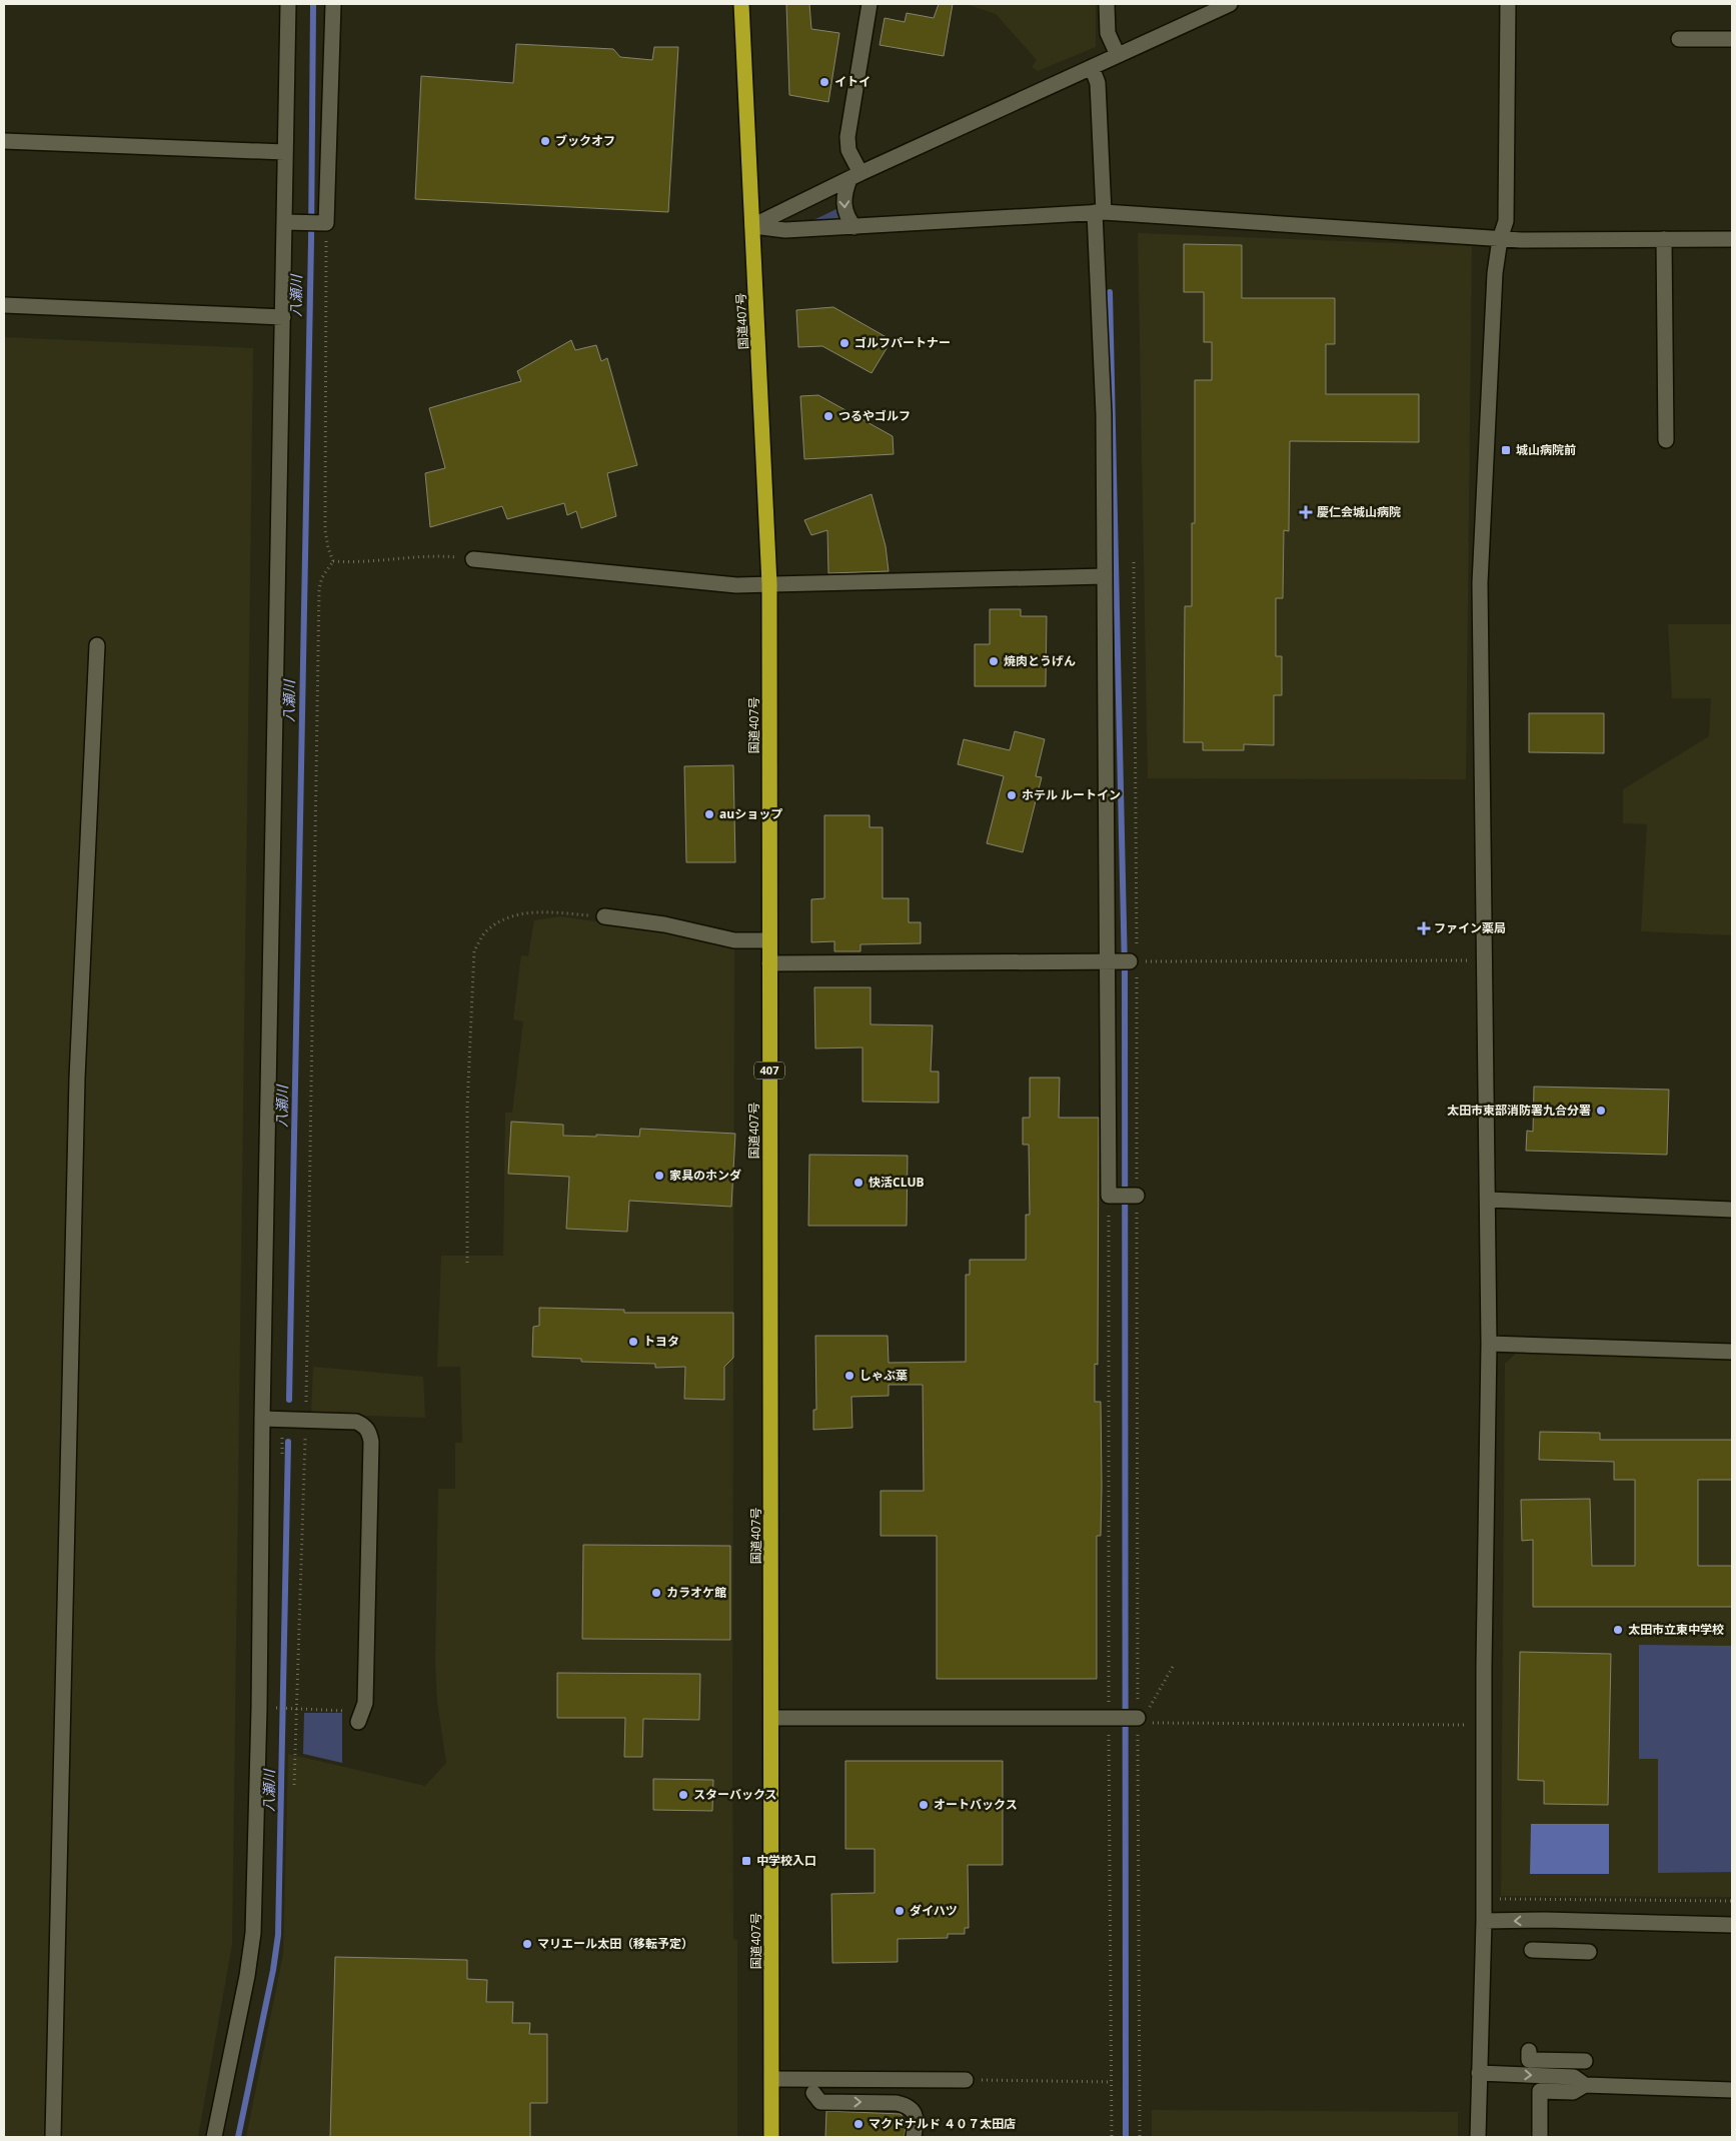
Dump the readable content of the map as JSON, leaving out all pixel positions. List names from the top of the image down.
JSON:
{
  "streets": {
    "highway": ["国道407号", "407"]
  },
  "water": ["八瀬川"],
  "places": {
    "other": [
      "イトイ",
      "ブックオフ",
      "ゴルフパートナー",
      "つるやゴルフ",
      "焼肉とうげん",
      "ホテル ルートイン",
      "auショップ",
      "太田市東部消防署九合分署",
      "家具のホンダ",
      "快活CLUB",
      "トヨタ",
      "しゃぶ葉",
      "カラオケ館",
      "太田市立東中学校",
      "スターバックス",
      "オートバックス",
      "ダイハツ",
      "マリエール太田（移転予定）",
      "マクドナルド ４０７太田店"
    ],
    "transit": ["城山病院前", "中学校入口"],
    "health": ["慶仁会城山病院", "ファイン薬局"]
  }
}
